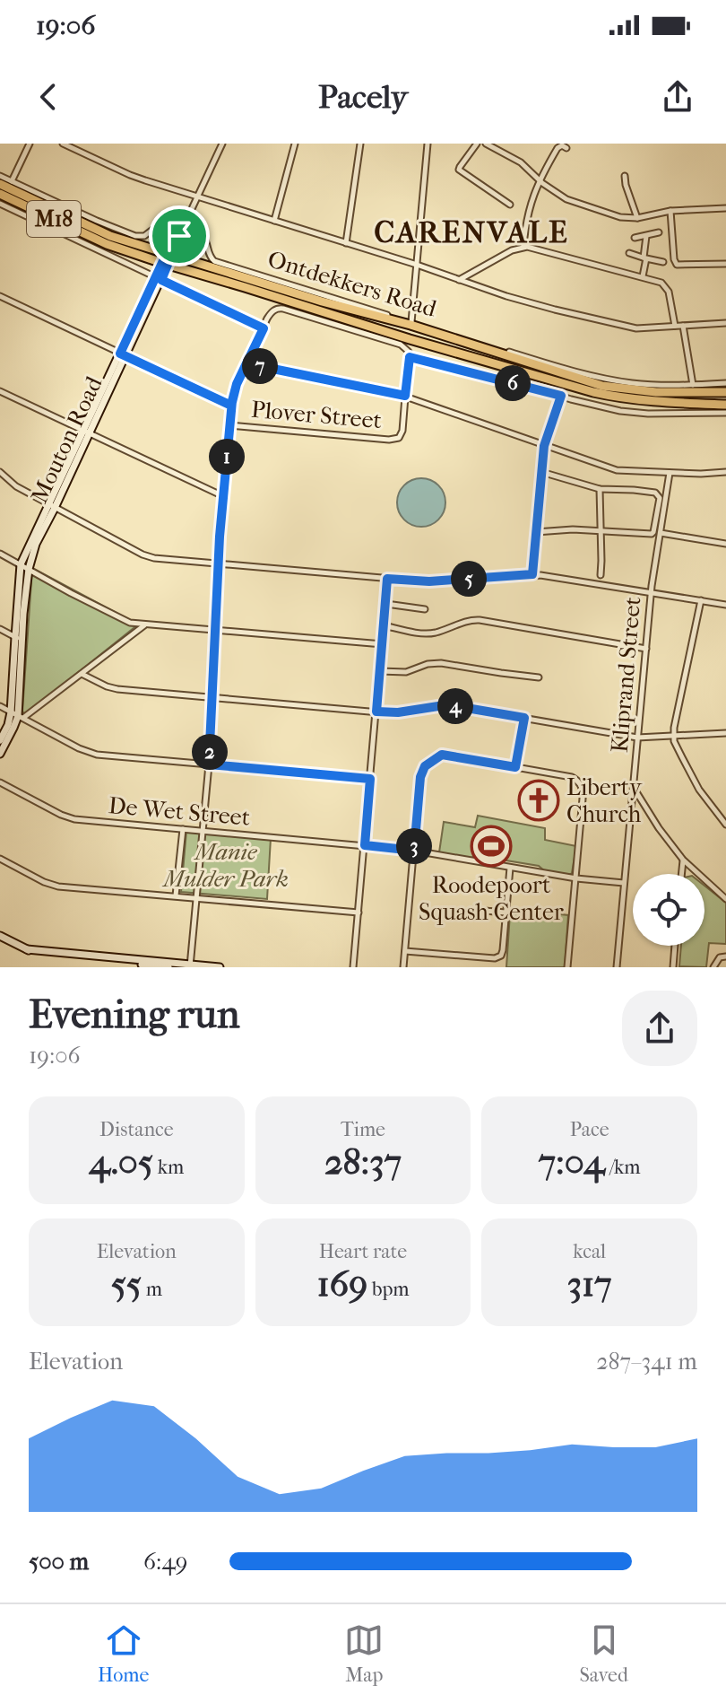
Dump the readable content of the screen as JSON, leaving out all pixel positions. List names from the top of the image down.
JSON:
{
  "streets": {
    "main road": ["M18", "Ontdekkers Road", "Mouton Road"],
    "street": ["Plover Street", "Kliprand Street", "De Wet Street"]
  },
  "crossings": [
    ["Ontdekkers Road", "Mouton Road"],
    ["Kliprand Street", "De Wet Street"]
  ],
  "districts": ["CARENVALE"],
  "parks": ["Manie Mulder Park"],
  "places": {
    "church": ["Liberty Church"],
    "sports": ["Roodepoort Squash Center"]
  },
  "page": {
    "status": "19:06",
    "header": "Pacely",
    "pins": [
      "7",
      "6",
      "1",
      "5",
      "4",
      "2",
      "3"
    ],
    "heading": ["Evening run", "19:06"],
    "stats": [
      ["Distance", "4.05 km"],
      ["Time", "28:37"],
      ["Pace", "7:04 /km"],
      ["Elevation", "55 m"],
      ["Heart rate", "169 bpm"],
      ["kcal", "317"]
    ],
    "chart": ["Elevation", "287–341 m"],
    "list": [
      {
        "name": "500 m",
        "note": "6:49"
      }
    ],
    "tabs": ["Home", "Map", "Saved"]
  }
}
